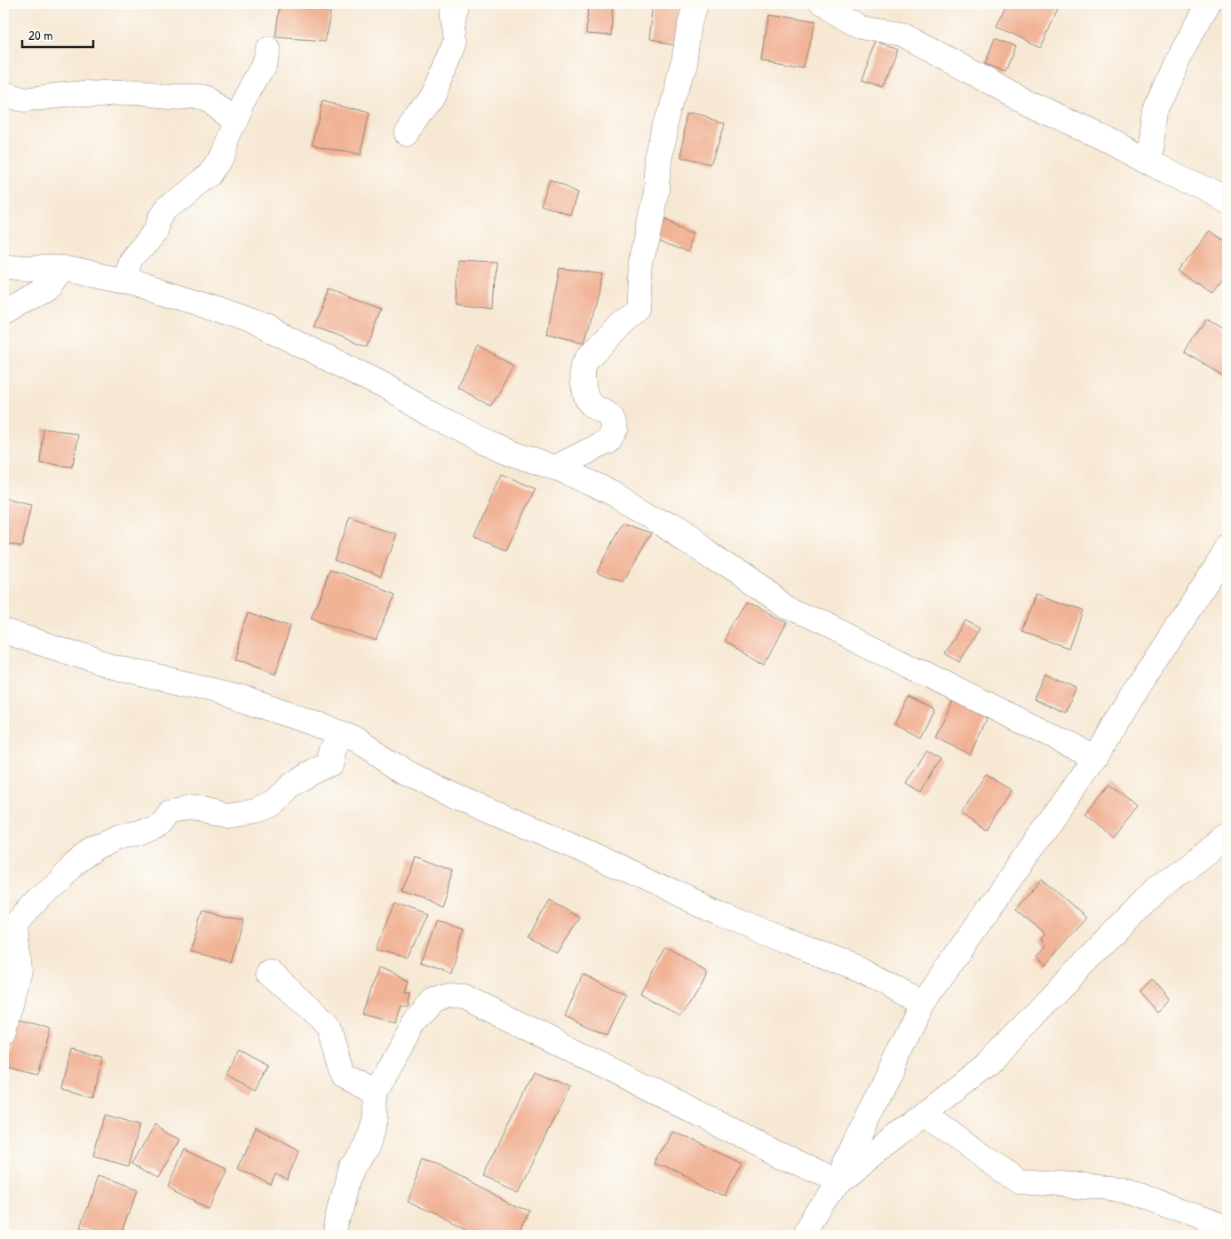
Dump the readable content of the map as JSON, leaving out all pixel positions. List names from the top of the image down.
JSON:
{
  "scale_bar": "20 m"
}
